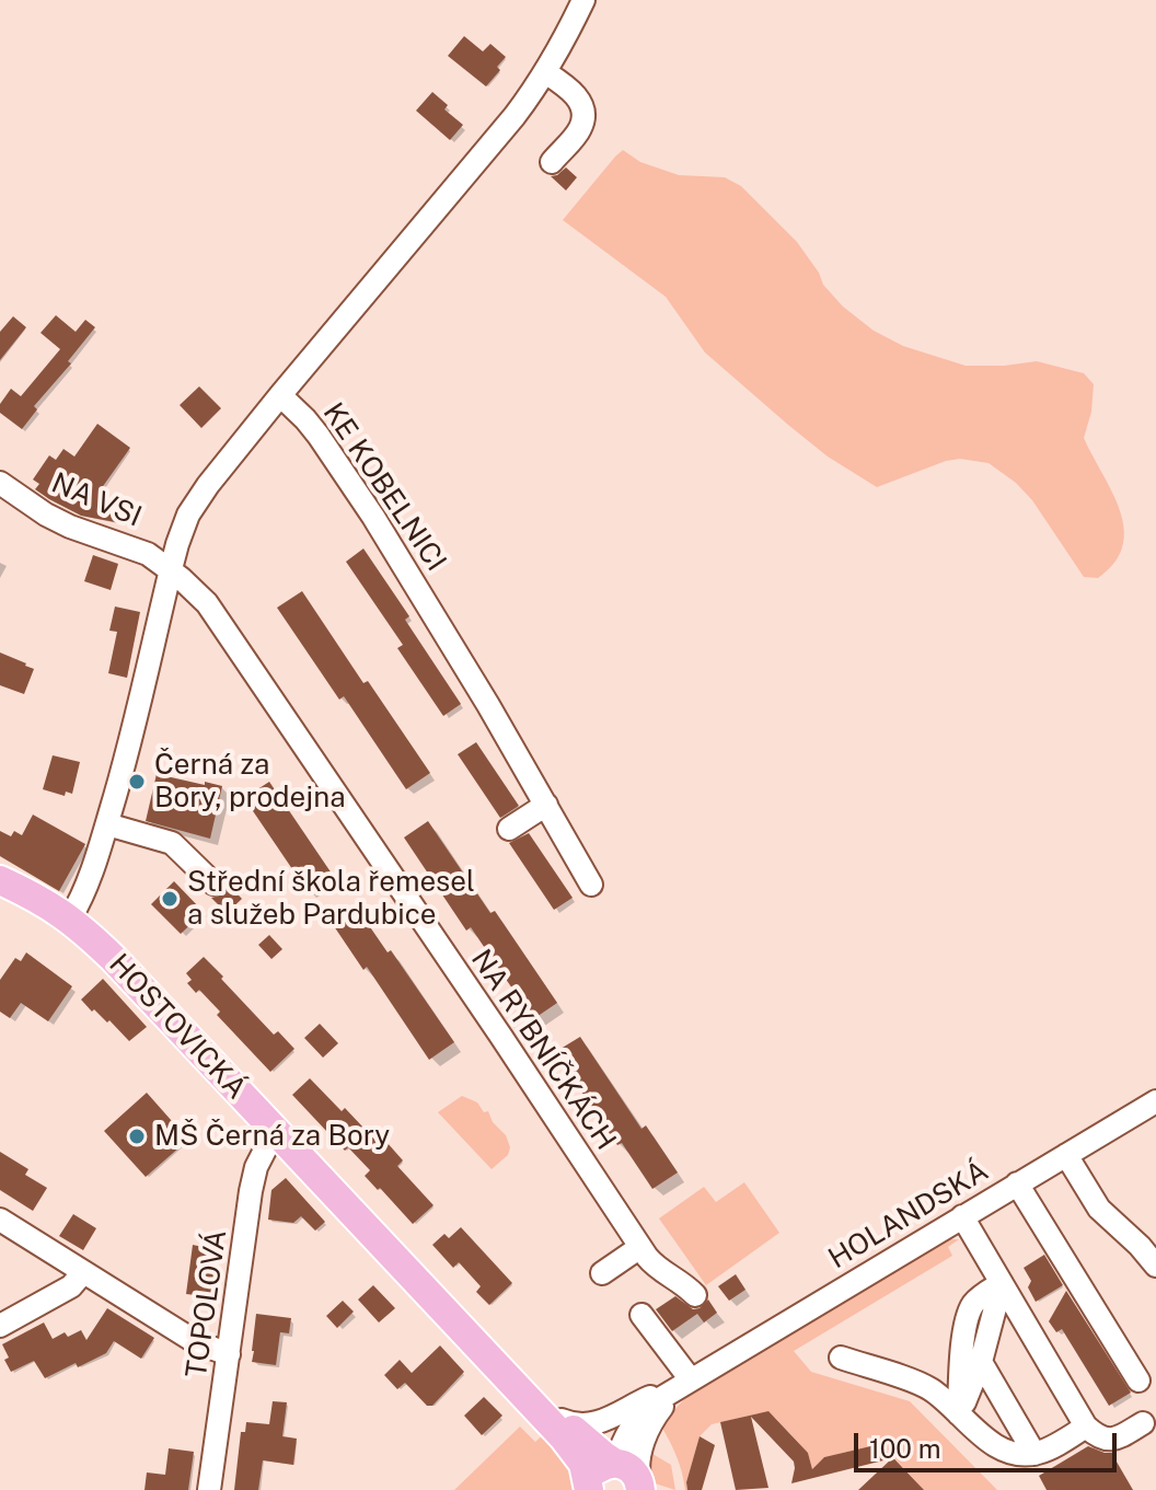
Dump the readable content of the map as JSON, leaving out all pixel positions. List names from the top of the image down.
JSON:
{
  "streets": {
    "main road": ["HOSTOVICKÁ"],
    "street": [
      "KE KOBELNICI",
      "NA VSI",
      "NA RYBNÍČKÁCH",
      "HOLANDSKÁ",
      "TOPOLOVÁ"
    ]
  },
  "crossings": [
    ["KE KOBELNICI", "NA VSI"],
    ["KE KOBELNICI", "HOSTOVICKÁ"],
    ["KE KOBELNICI", "NA RYBNÍČKÁCH"],
    ["NA VSI", "NA RYBNÍČKÁCH"],
    ["HOSTOVICKÁ", "HOLANDSKÁ"],
    ["HOSTOVICKÁ", "TOPOLOVÁ"]
  ],
  "places": ["Černá za Bory, prodejna", "Střední škola řemesel a služeb Pardubice", "MŠ Černá za Bory"],
  "scale_bar": "100 m"
}
